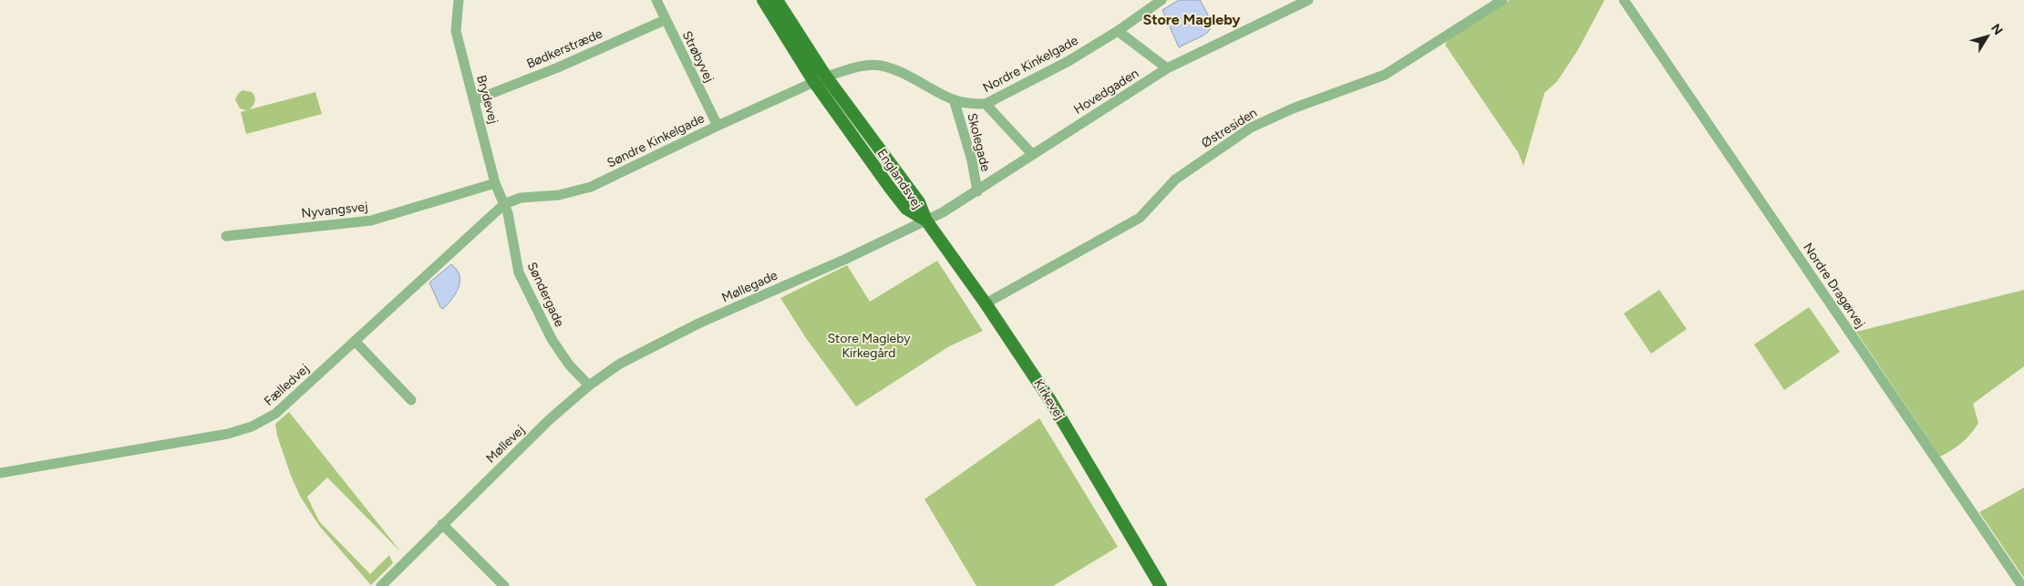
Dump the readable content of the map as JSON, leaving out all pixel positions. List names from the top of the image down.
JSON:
{
  "streets": {
    "main road": ["Englandsvej", "Kirkevej"],
    "street": [
      "Bødkerstræde",
      "Strøbyvej",
      "Nordre Kinkelgade",
      "Hovedgaden",
      "Brydevej",
      "Østresiden",
      "Søndre Kinkelgade",
      "Skolegade",
      "Nyvangsvej",
      "Nordre Dragørvej",
      "Møllegade",
      "Søndergade",
      "Fælledvej",
      "Møllevej"
    ]
  },
  "crossings": [
    ["Bødkerstræde", "Strøbyvej"],
    ["Bødkerstræde", "Brydevej"],
    ["Strøbyvej", "Søndre Kinkelgade"],
    ["Nordre Kinkelgade", "Søndre Kinkelgade"],
    ["Nordre Kinkelgade", "Skolegade"],
    ["Nordre Kinkelgade", "Englandsvej"],
    ["Hovedgaden", "Skolegade"],
    ["Hovedgaden", "Englandsvej"],
    ["Hovedgaden", "Møllegade"],
    ["Hovedgaden", "Kirkevej"],
    ["Brydevej", "Søndre Kinkelgade"],
    ["Brydevej", "Nyvangsvej"],
    ["Brydevej", "Søndergade"],
    ["Brydevej", "Fælledvej"],
    ["Østresiden", "Kirkevej"],
    ["Søndre Kinkelgade", "Englandsvej"],
    ["Søndre Kinkelgade", "Søndergade"],
    ["Søndre Kinkelgade", "Fælledvej"],
    ["Englandsvej", "Møllegade"],
    ["Englandsvej", "Kirkevej"],
    ["Møllegade", "Søndergade"],
    ["Møllegade", "Kirkevej"],
    ["Møllegade", "Møllevej"],
    ["Søndergade", "Fælledvej"],
    ["Søndergade", "Møllevej"]
  ],
  "districts": ["Store Magleby"],
  "parks": ["Store Magleby Kirkegård"],
  "north": "top right"
}
